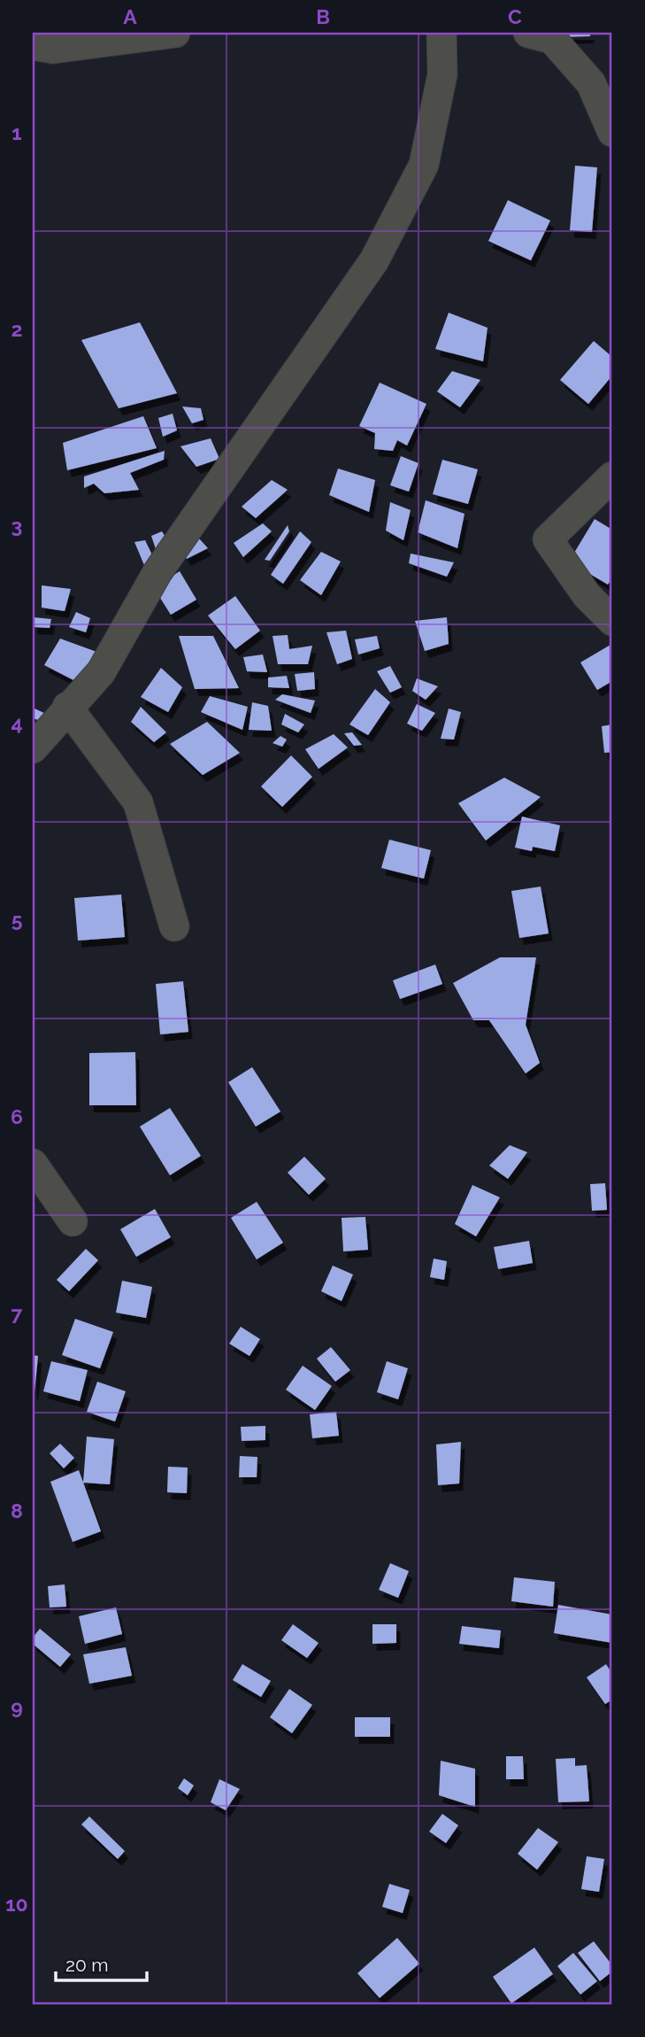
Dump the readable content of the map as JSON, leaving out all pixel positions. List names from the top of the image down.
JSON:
{
  "scale_bar": "20 m",
  "grid": {
    "columns": ["A", "B", "C"],
    "rows": [
      "1",
      "2",
      "3",
      "4",
      "5",
      "6",
      "7",
      "8",
      "9",
      "10"
    ]
  }
}
